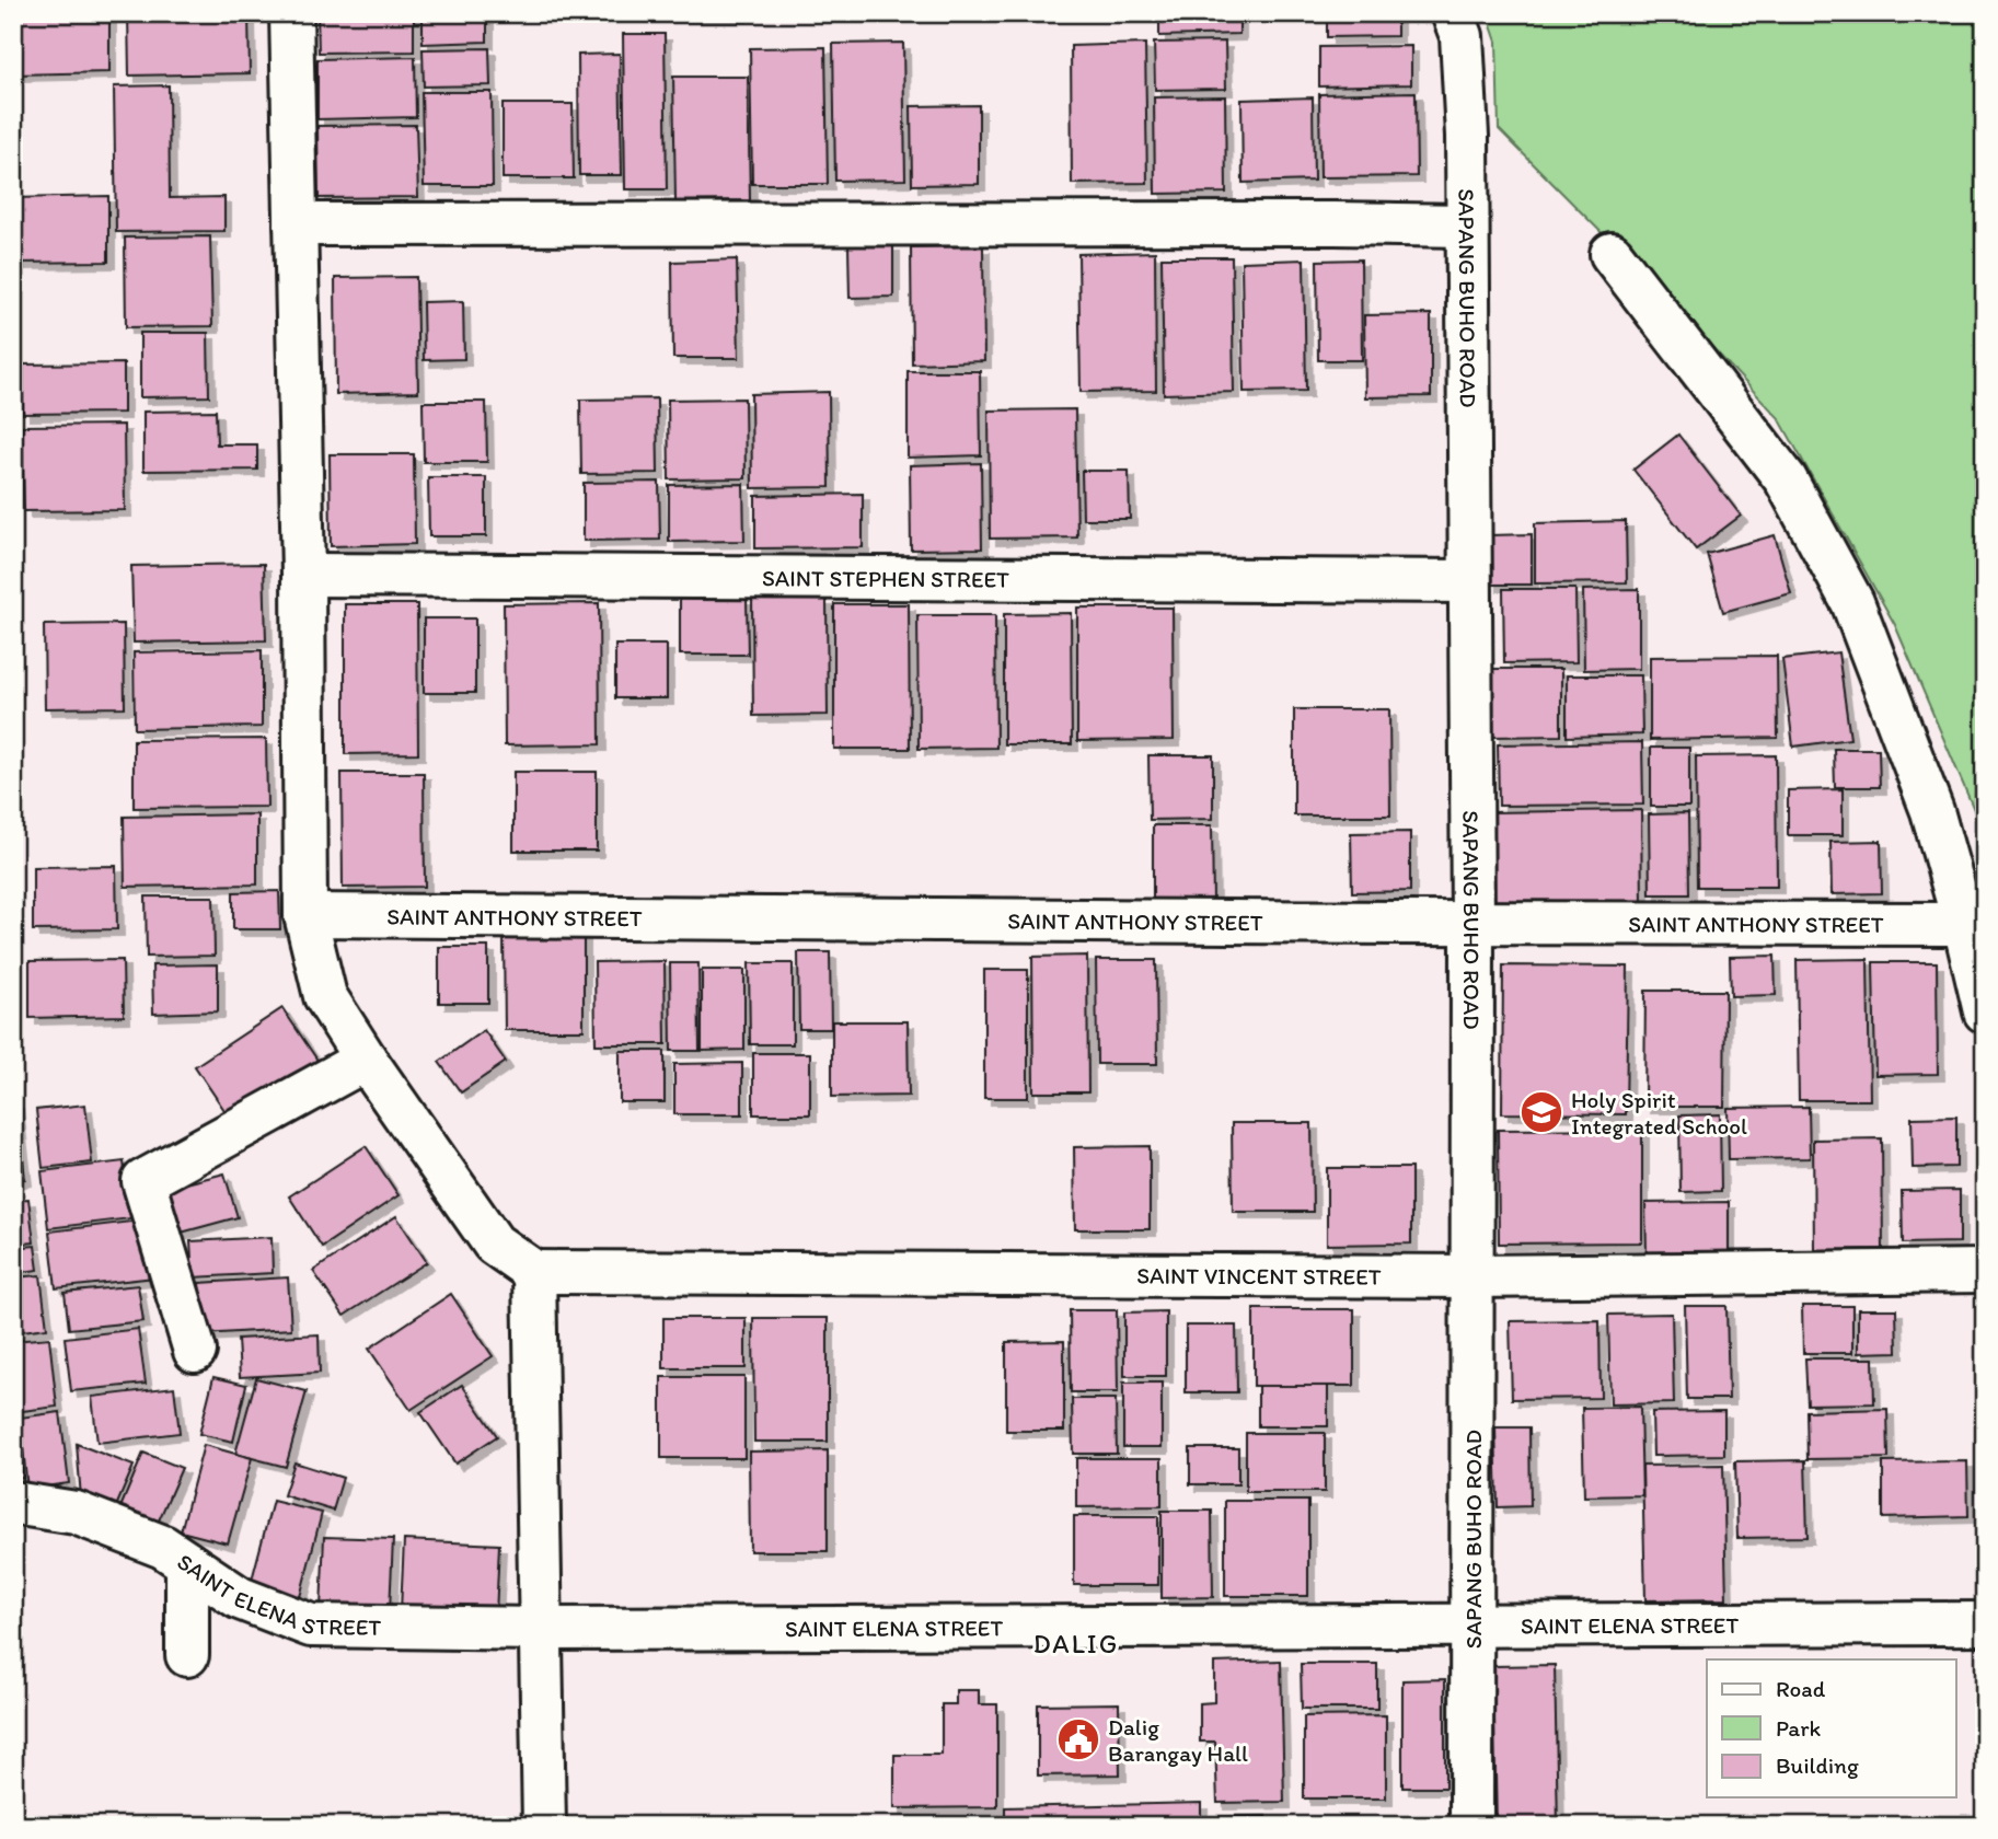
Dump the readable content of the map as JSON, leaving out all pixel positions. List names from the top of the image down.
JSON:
{
  "streets": {
    "street": [
      "SAPANG BUHO ROAD",
      "SAINT STEPHEN STREET",
      "SAINT ANTHONY STREET",
      "SAINT VINCENT STREET",
      "SAINT ELENA STREET"
    ]
  },
  "crossings": [
    ["SAPANG BUHO ROAD", "SAINT STEPHEN STREET"],
    ["SAPANG BUHO ROAD", "SAINT ANTHONY STREET"],
    ["SAPANG BUHO ROAD", "SAINT VINCENT STREET"],
    ["SAPANG BUHO ROAD", "SAINT ELENA STREET"]
  ],
  "districts": ["DALIG"],
  "places": {
    "school or university": ["Holy Spirit Integrated School"],
    "public building": ["Dalig Barangay Hall"]
  },
  "legend": ["Road", "Park", "Building"]
}
